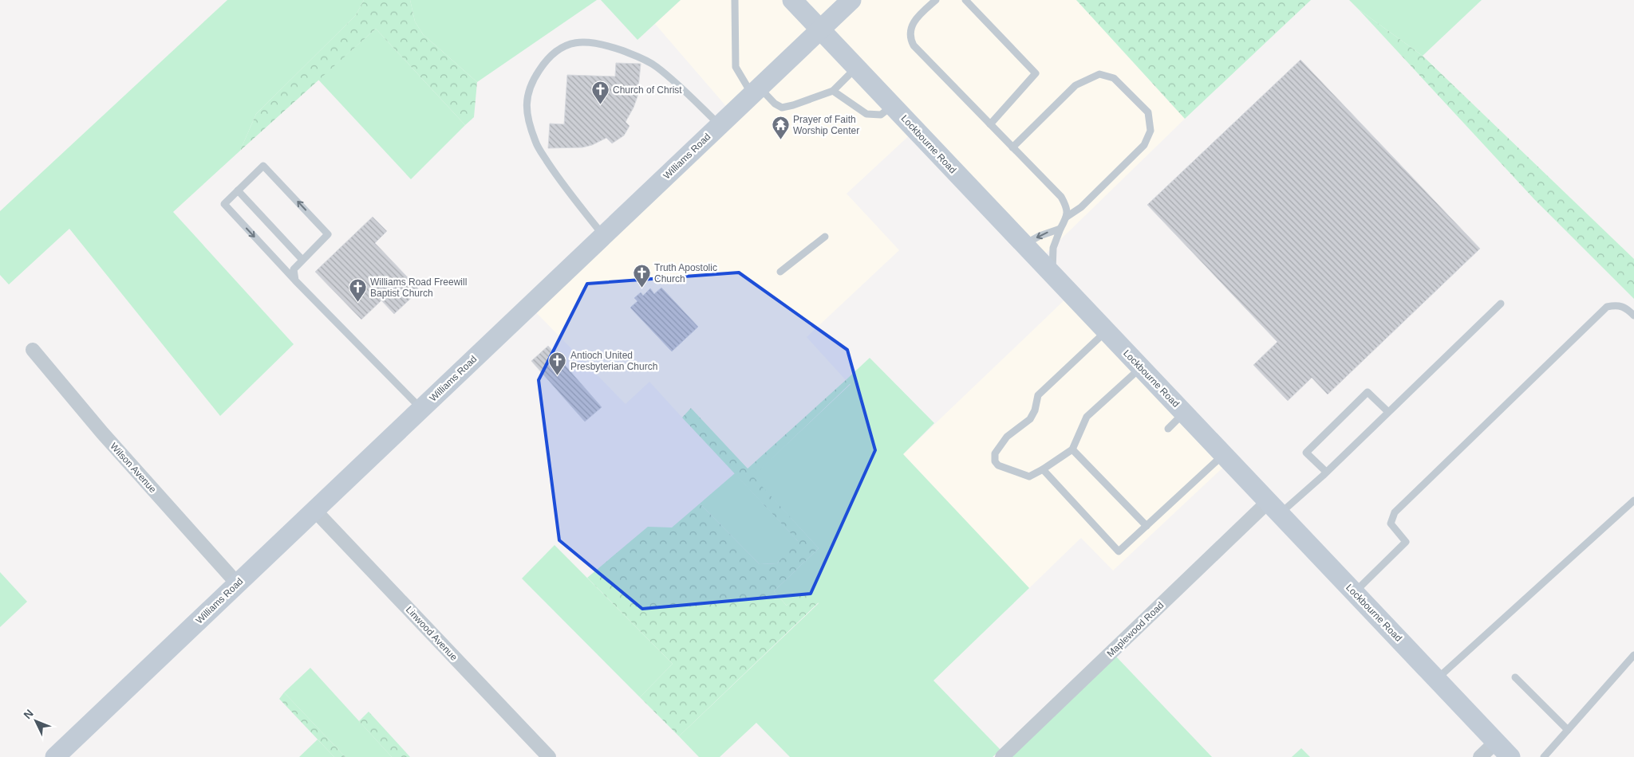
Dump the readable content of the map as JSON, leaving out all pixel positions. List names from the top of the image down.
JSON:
{
  "streets": {
    "main road": ["Lockbourne Road", "Williams Road"],
    "street": ["Wilson Avenue", "Maplewood Road", "Linwood Avenue"]
  },
  "crossings": [
    ["Lockbourne Road", "Williams Road"],
    ["Lockbourne Road", "Maplewood Road"],
    ["Williams Road", "Wilson Avenue"],
    ["Williams Road", "Linwood Avenue"]
  ],
  "places": {
    "church": [
      "Church of Christ",
      "Truth Apostolic Church",
      "Williams Road Freewill Baptist Church",
      "Antioch United Presbyterian Church"
    ],
    "temple": ["Prayer of Faith Worship Center"]
  },
  "north": "top left"
}
